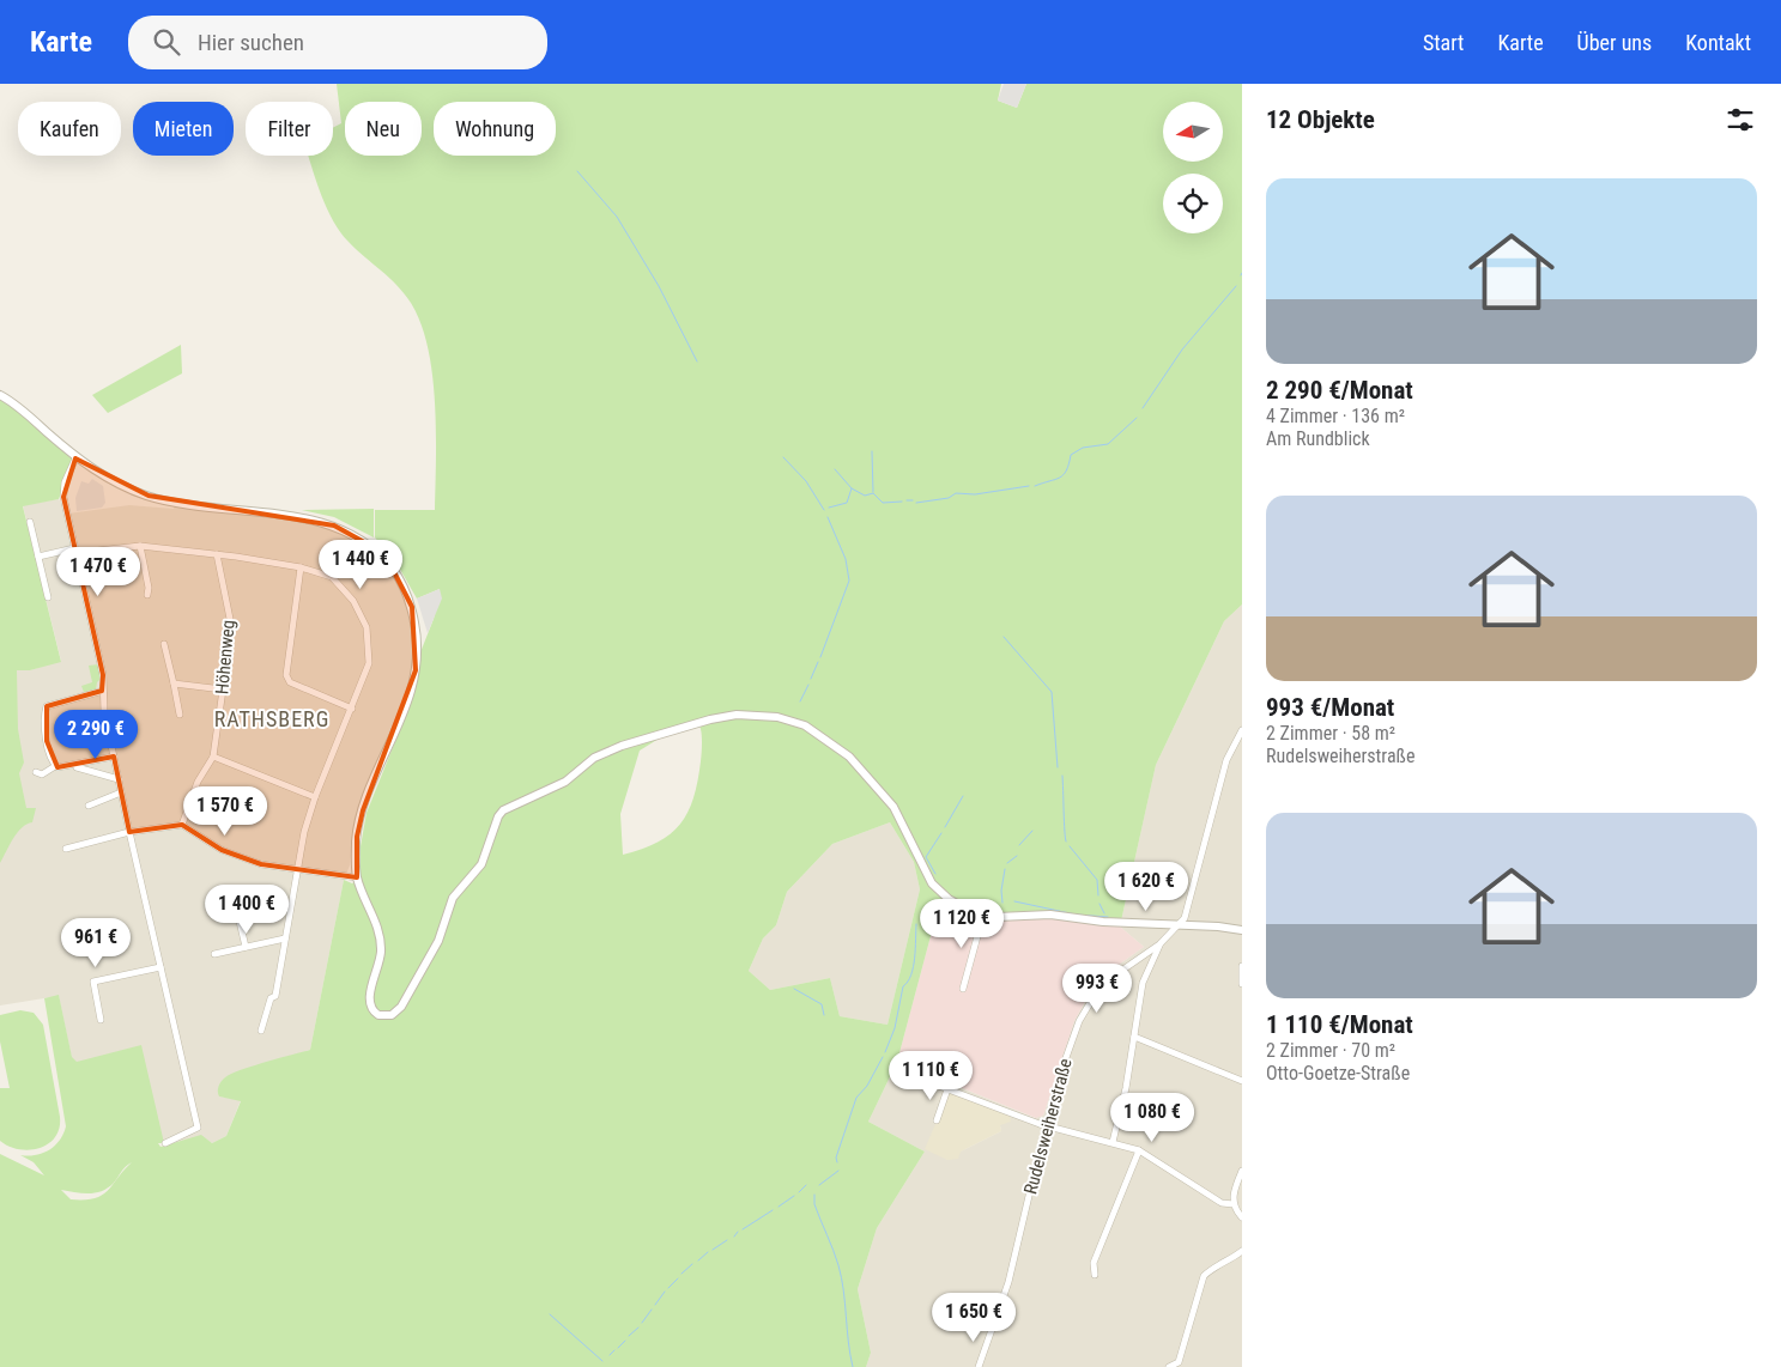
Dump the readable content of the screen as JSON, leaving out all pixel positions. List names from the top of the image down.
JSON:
{
  "streets": {
    "street": ["Höhenweg", "Rudelsweiherstraße"]
  },
  "districts": ["RATHSBERG"],
  "north": "left",
  "page": {
    "header": "Karte",
    "search": "Hier suchen",
    "nav": [
      "Start",
      "Karte",
      "Über uns",
      "Kontakt"
    ],
    "heading": "12 Objekte",
    "chip": [
      "Kaufen",
      "Mieten",
      "Filter",
      "Neu",
      "Wohnung"
    ],
    "list": [
      {
        "name": "2 290 €/Monat",
        "note": "4 Zimmer · 136 m² · Am Rundblick"
      },
      {
        "name": "993 €/Monat",
        "note": "2 Zimmer · 58 m² · Rudelsweiherstraße"
      },
      {
        "name": "1 110 €/Monat",
        "note": "2 Zimmer · 70 m² · Otto-Goetze-Straße"
      }
    ],
    "price": [
      "1 440 €",
      "1 470 €",
      "2 290 €",
      "1 570 €",
      "1 620 €",
      "1 400 €",
      "1 120 €",
      "961 €",
      "993 €",
      "1 110 €",
      "1 080 €",
      "1 650 €"
    ]
  }
}
